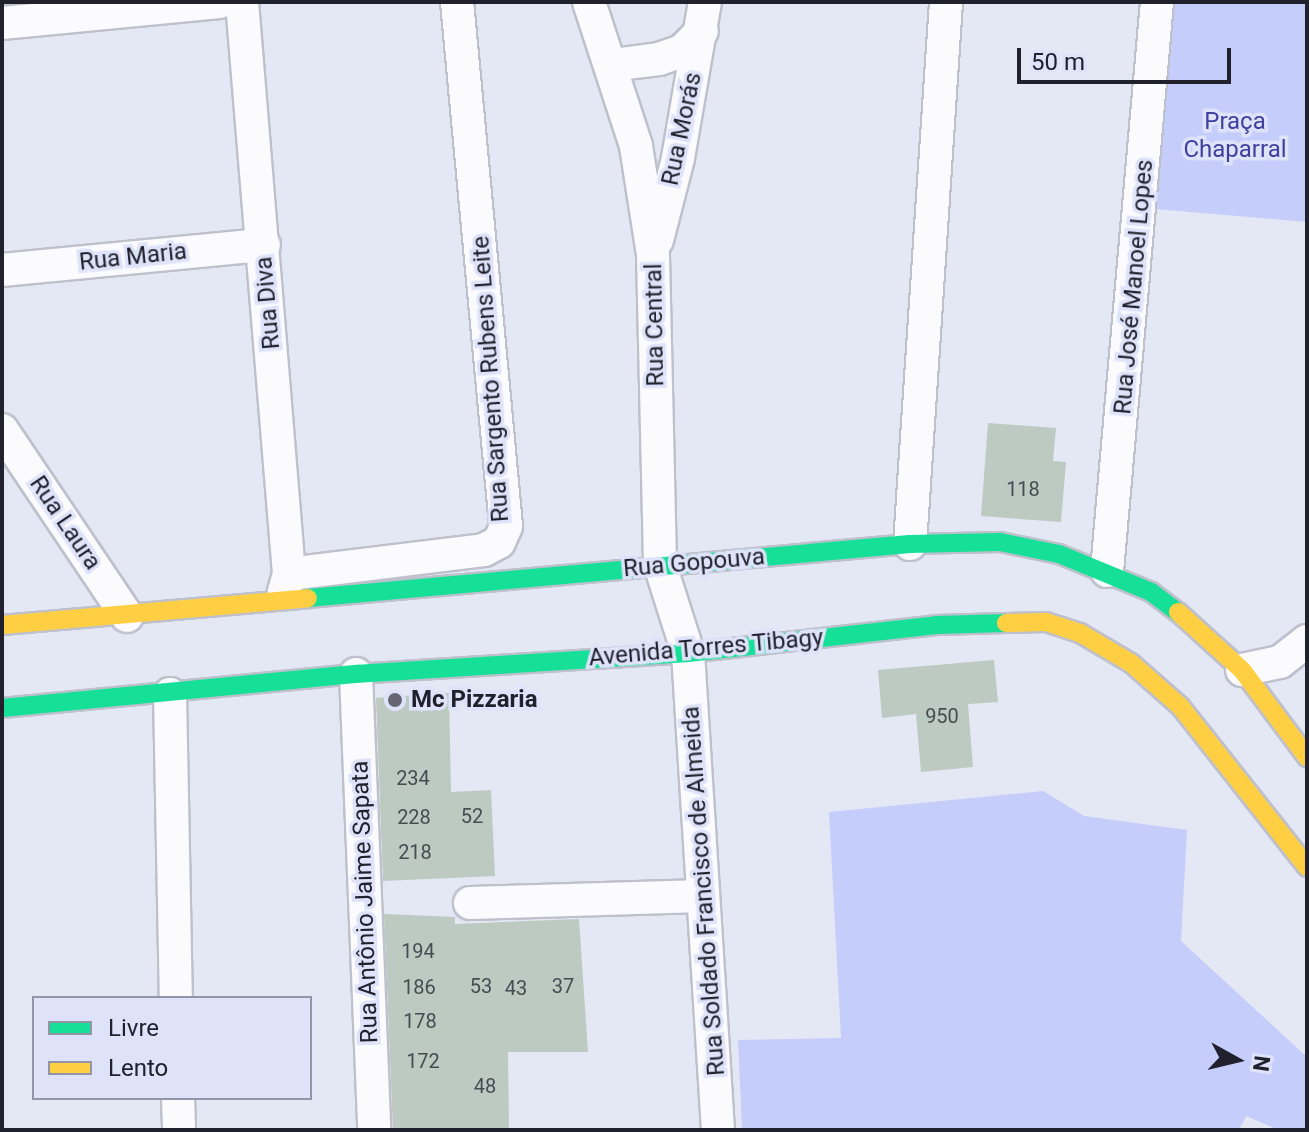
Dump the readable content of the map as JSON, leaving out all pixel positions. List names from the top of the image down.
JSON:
{
  "streets": {
    "main road": ["Rua Gopouva", "Avenida Torres Tibagy"],
    "street": [
      "Rua Morás",
      "Rua Maria",
      "Rua José Manoel Lopes",
      "Rua Diva",
      "Rua Central",
      "Rua Sargento Rubens Leite",
      "Rua Laura",
      "Rua Soldado Francisco de Almeida",
      "Rua Antônio Jaime Sapata"
    ]
  },
  "crossings": [
    ["Rua Morás", "Rua Central"],
    ["Rua Maria", "Rua Diva"],
    ["Rua José Manoel Lopes", "Rua Gopouva"],
    ["Rua Diva", "Rua Sargento Rubens Leite"],
    ["Rua Diva", "Rua Gopouva"],
    ["Rua Central", "Rua Gopouva"],
    ["Rua Central", "Avenida Torres Tibagy"],
    ["Rua Central", "Rua Soldado Francisco de Almeida"],
    ["Rua Sargento Rubens Leite", "Rua Gopouva"],
    ["Rua Laura", "Rua Gopouva"],
    ["Avenida Torres Tibagy", "Rua Soldado Francisco de Almeida"],
    ["Avenida Torres Tibagy", "Rua Antônio Jaime Sapata"]
  ],
  "parks": ["Praça Chaparral"],
  "places": ["Mc Pizzaria"],
  "house_numbers": [
    "118",
    "950",
    "234",
    "52",
    "228",
    "218",
    "194",
    "53",
    "37",
    "186",
    "43",
    "178",
    "172",
    "48"
  ],
  "legend": ["Livre", "Lento"],
  "scale_bar": "50 m",
  "north": "right"
}
